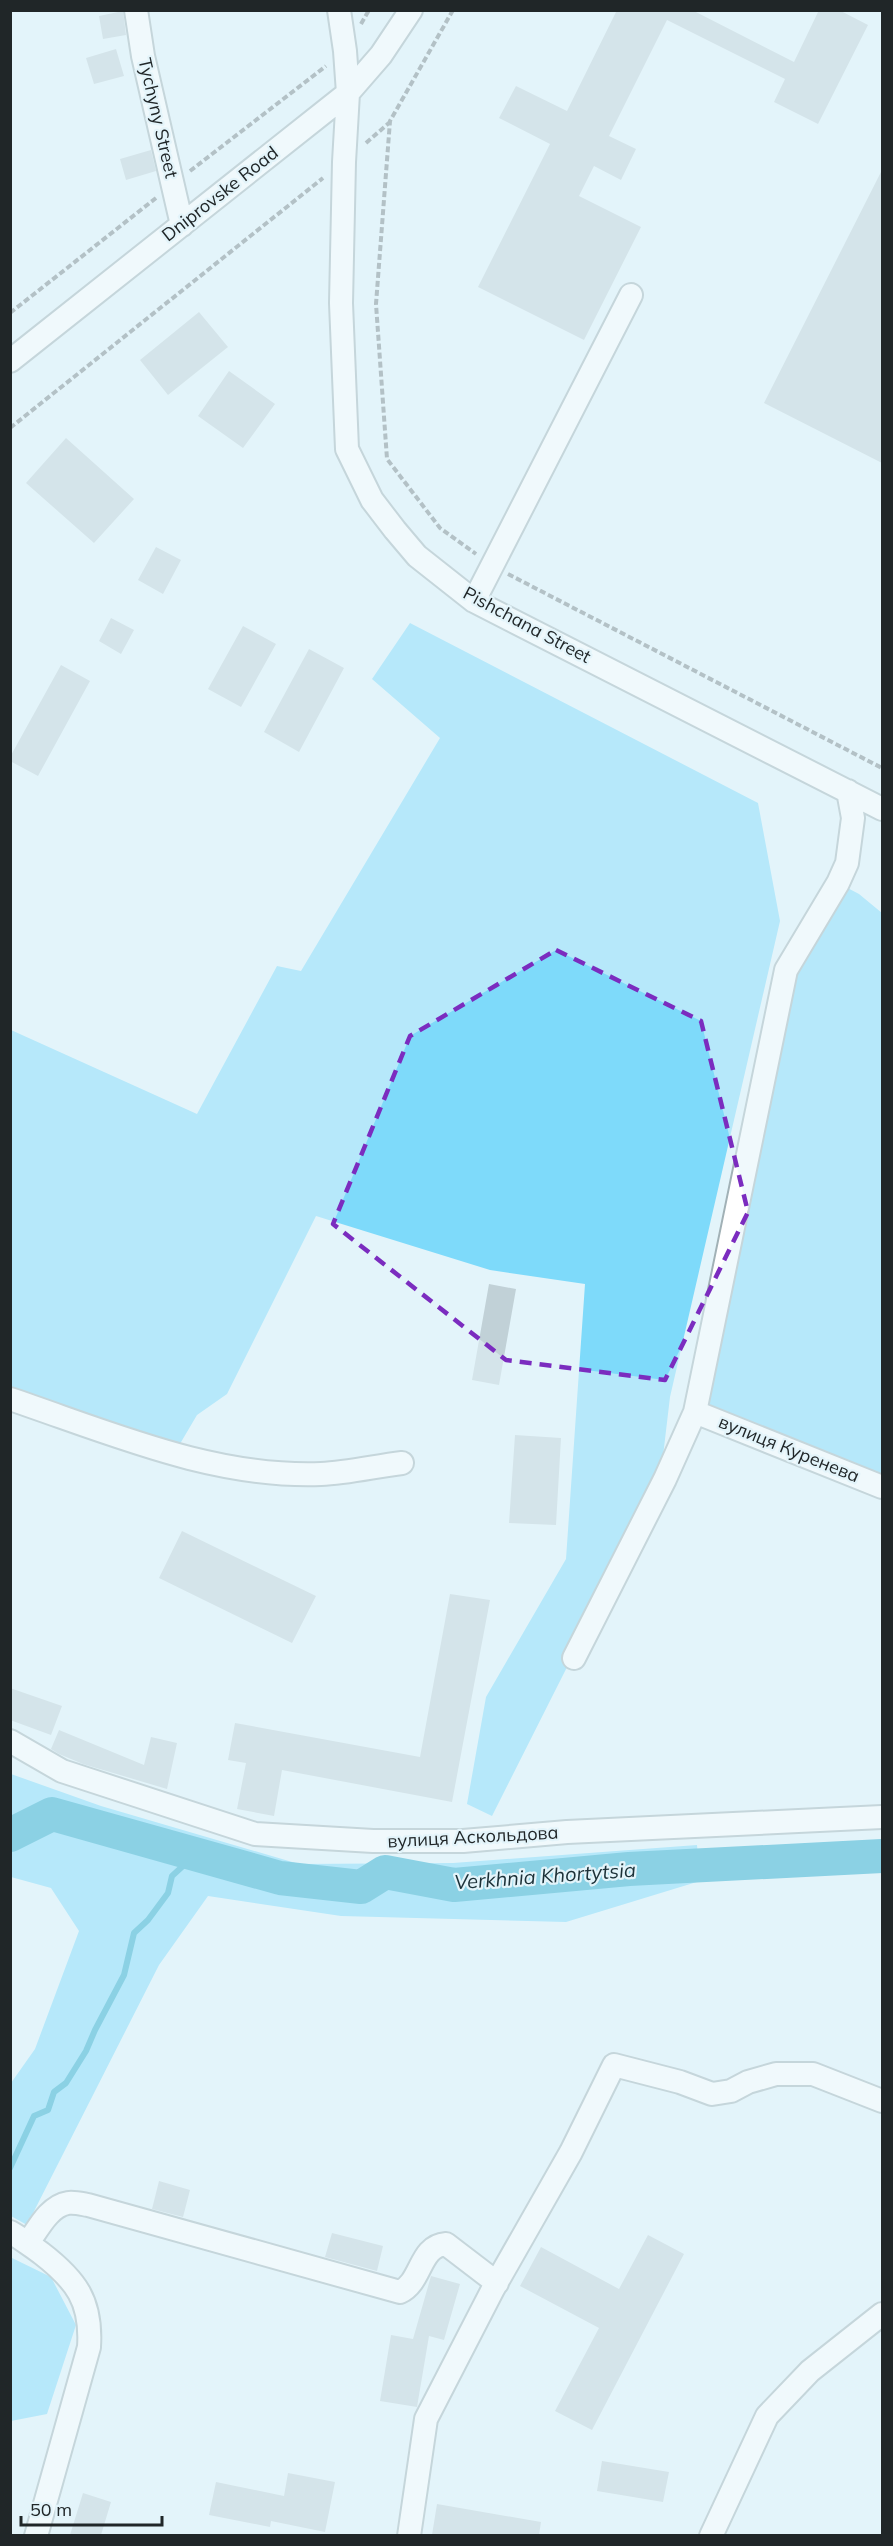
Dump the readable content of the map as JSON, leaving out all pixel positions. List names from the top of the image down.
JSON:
{
  "streets": {
    "street": [
      "Tychyny Street",
      "Dniprovske Road",
      "Pishchana Street",
      "вулиця Куренева",
      "вулиця Аскольдова"
    ]
  },
  "crossings": [
    ["Tychyny Street", "Dniprovske Road"],
    ["Dniprovske Road", "Pishchana Street"]
  ],
  "water": ["Verkhnia Khortytsia"],
  "scale_bar": "50 m"
}
